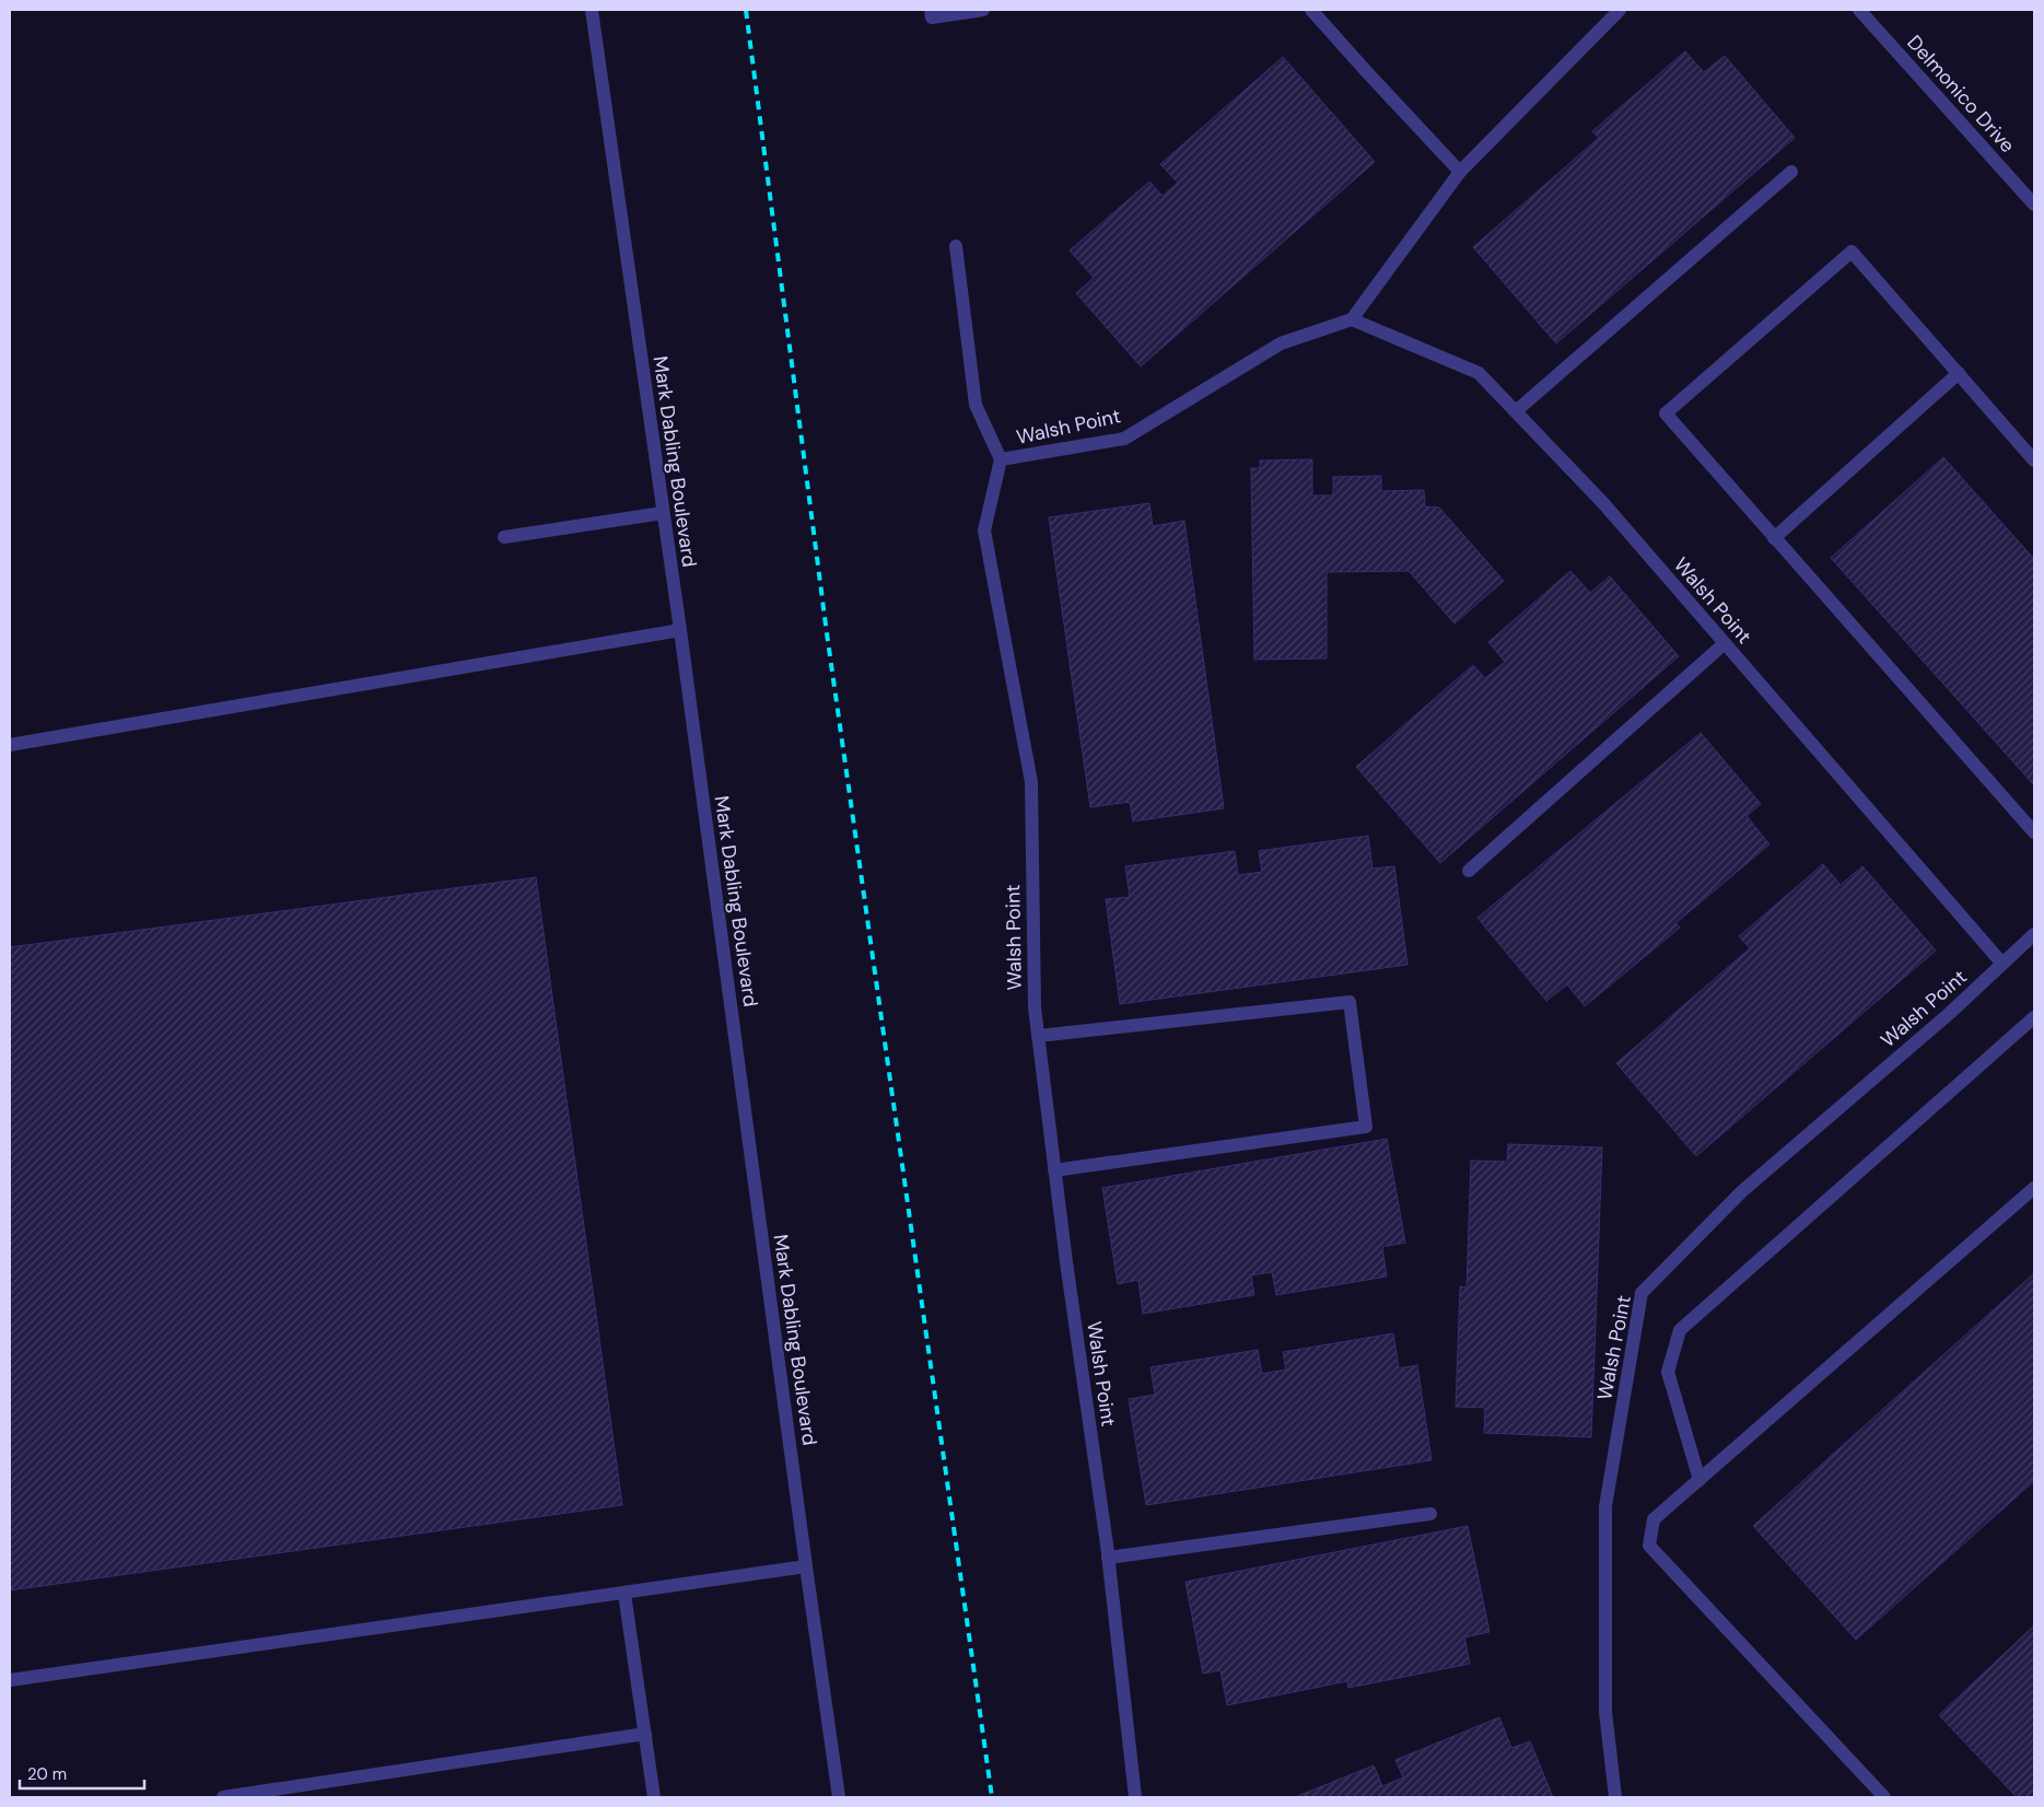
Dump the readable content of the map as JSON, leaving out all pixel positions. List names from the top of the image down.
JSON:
{
  "streets": {
    "street": ["Delmonico Drive", "Walsh Point", "Mark Dabling Boulevard"]
  },
  "scale_bar": "20 m"
}
